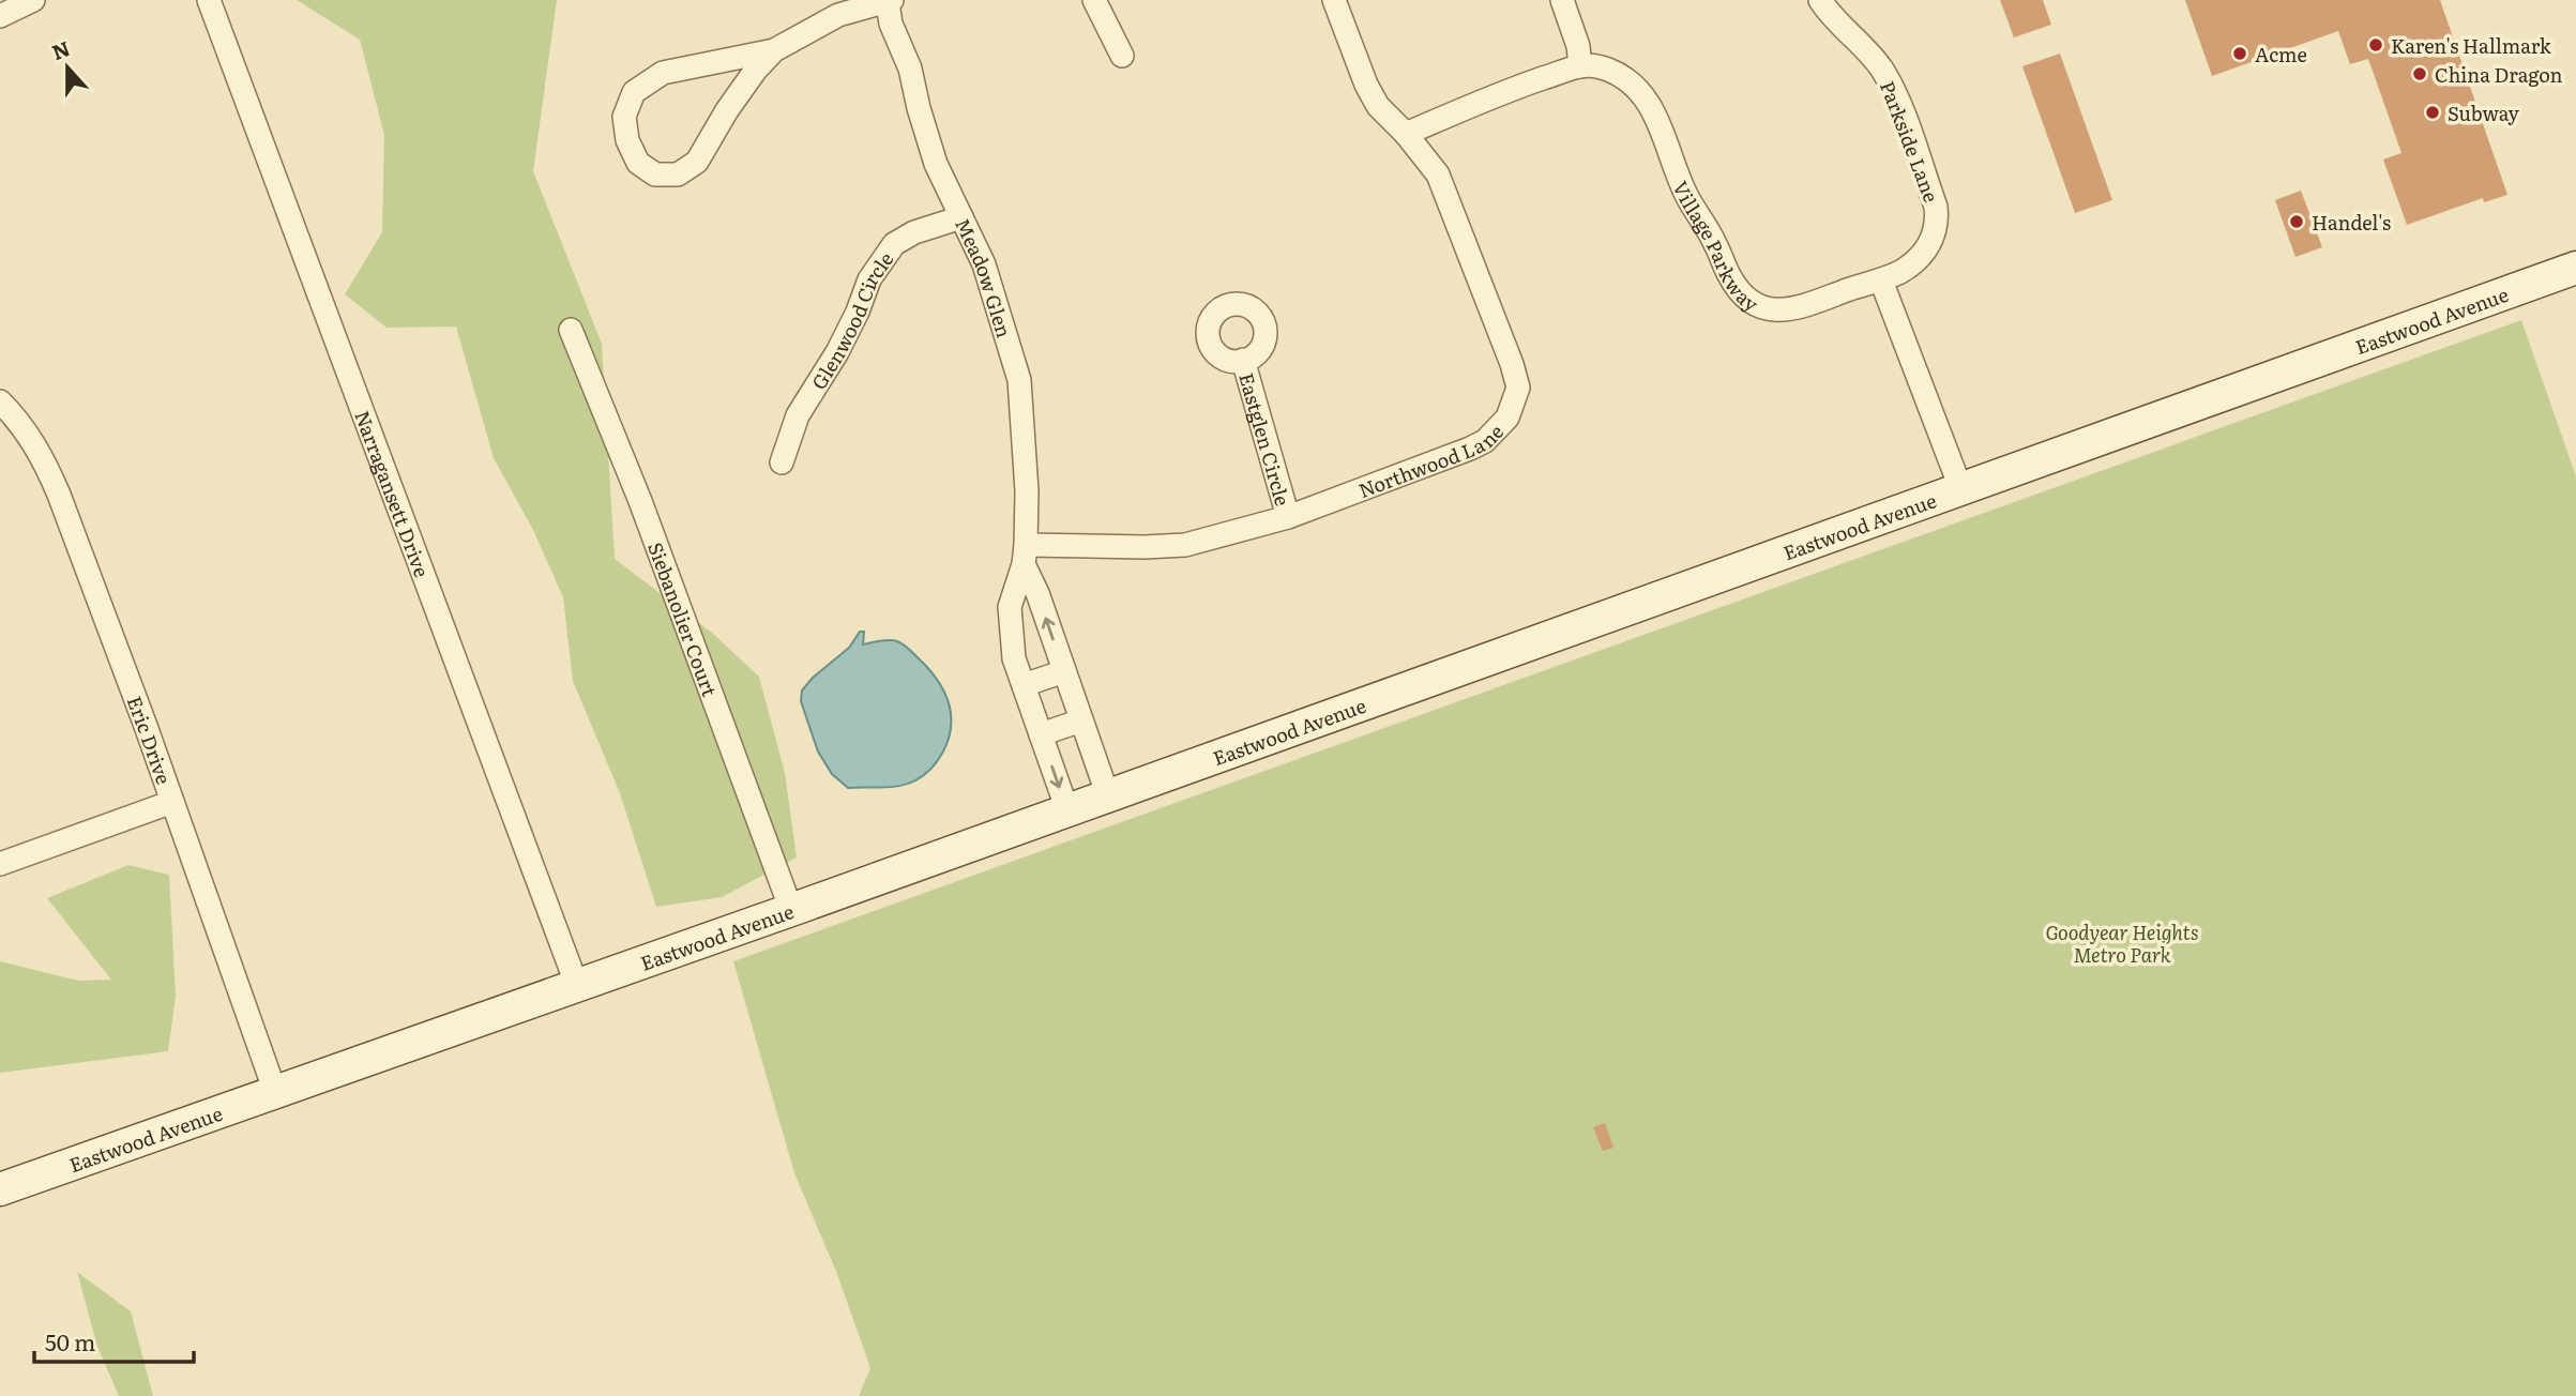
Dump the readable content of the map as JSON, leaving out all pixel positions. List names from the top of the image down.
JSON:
{
  "streets": {
    "street": [
      "Parkside Lane",
      "Village Parkway",
      "Meadow Glen",
      "Glenwood Circle",
      "Eastwood Avenue",
      "Eastglen Circle",
      "Northwood Lane",
      "Narragansett Drive",
      "Siebanolier Court",
      "Eric Drive"
    ]
  },
  "crossings": [
    ["Parkside Lane", "Village Parkway"],
    ["Village Parkway", "Northwood Lane"],
    ["Meadow Glen", "Glenwood Circle"],
    ["Meadow Glen", "Eastwood Avenue"],
    ["Meadow Glen", "Northwood Lane"],
    ["Eastwood Avenue", "Narragansett Drive"],
    ["Eastwood Avenue", "Siebanolier Court"],
    ["Eastwood Avenue", "Eric Drive"],
    ["Eastglen Circle", "Northwood Lane"]
  ],
  "parks": ["Goodyear Heights Metro Park"],
  "places": [
    "Karen's Hallmark",
    "Acme",
    "China Dragon",
    "Subway",
    "Handel's"
  ],
  "scale_bar": "50 m",
  "north": "top"
}
